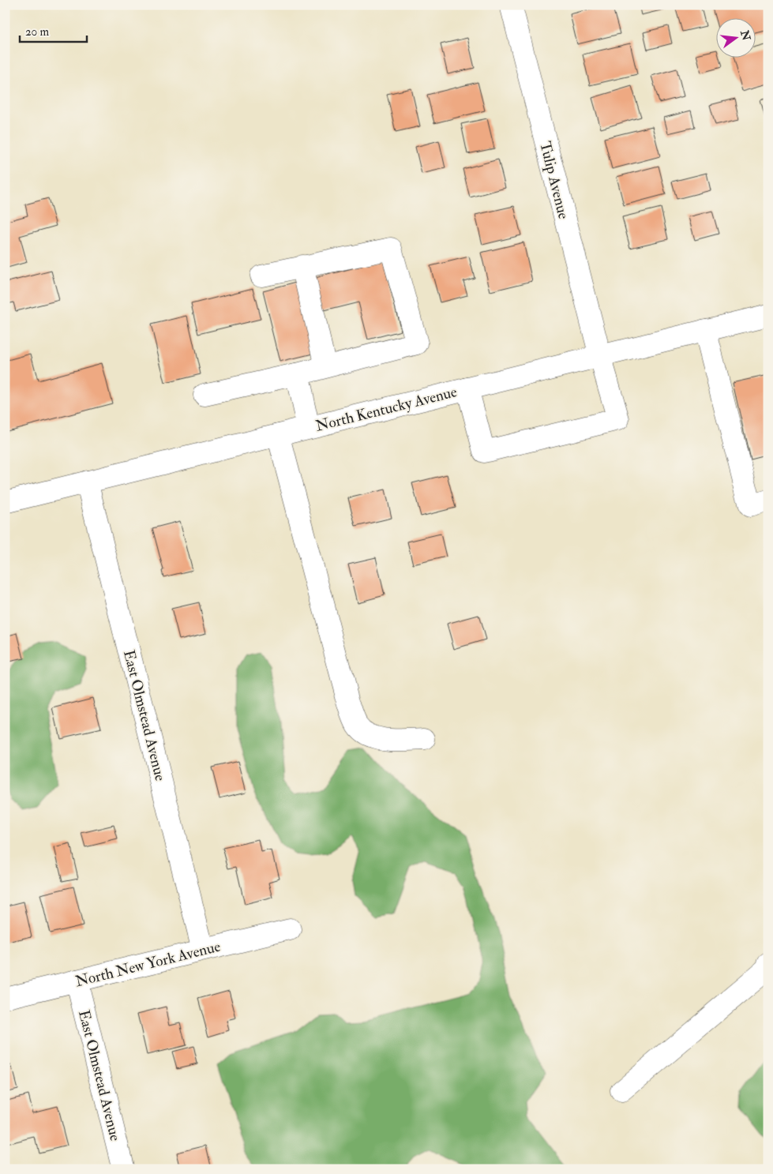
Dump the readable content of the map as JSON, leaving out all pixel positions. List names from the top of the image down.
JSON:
{
  "streets": {
    "street": [
      "Tulip Avenue",
      "North Kentucky Avenue",
      "East Olmstead Avenue",
      "North New York Avenue"
    ]
  },
  "crossings": [
    ["Tulip Avenue", "North Kentucky Avenue"],
    ["North Kentucky Avenue", "East Olmstead Avenue"],
    ["East Olmstead Avenue", "North New York Avenue"]
  ],
  "scale_bar": "20 m",
  "north": "right"
}
